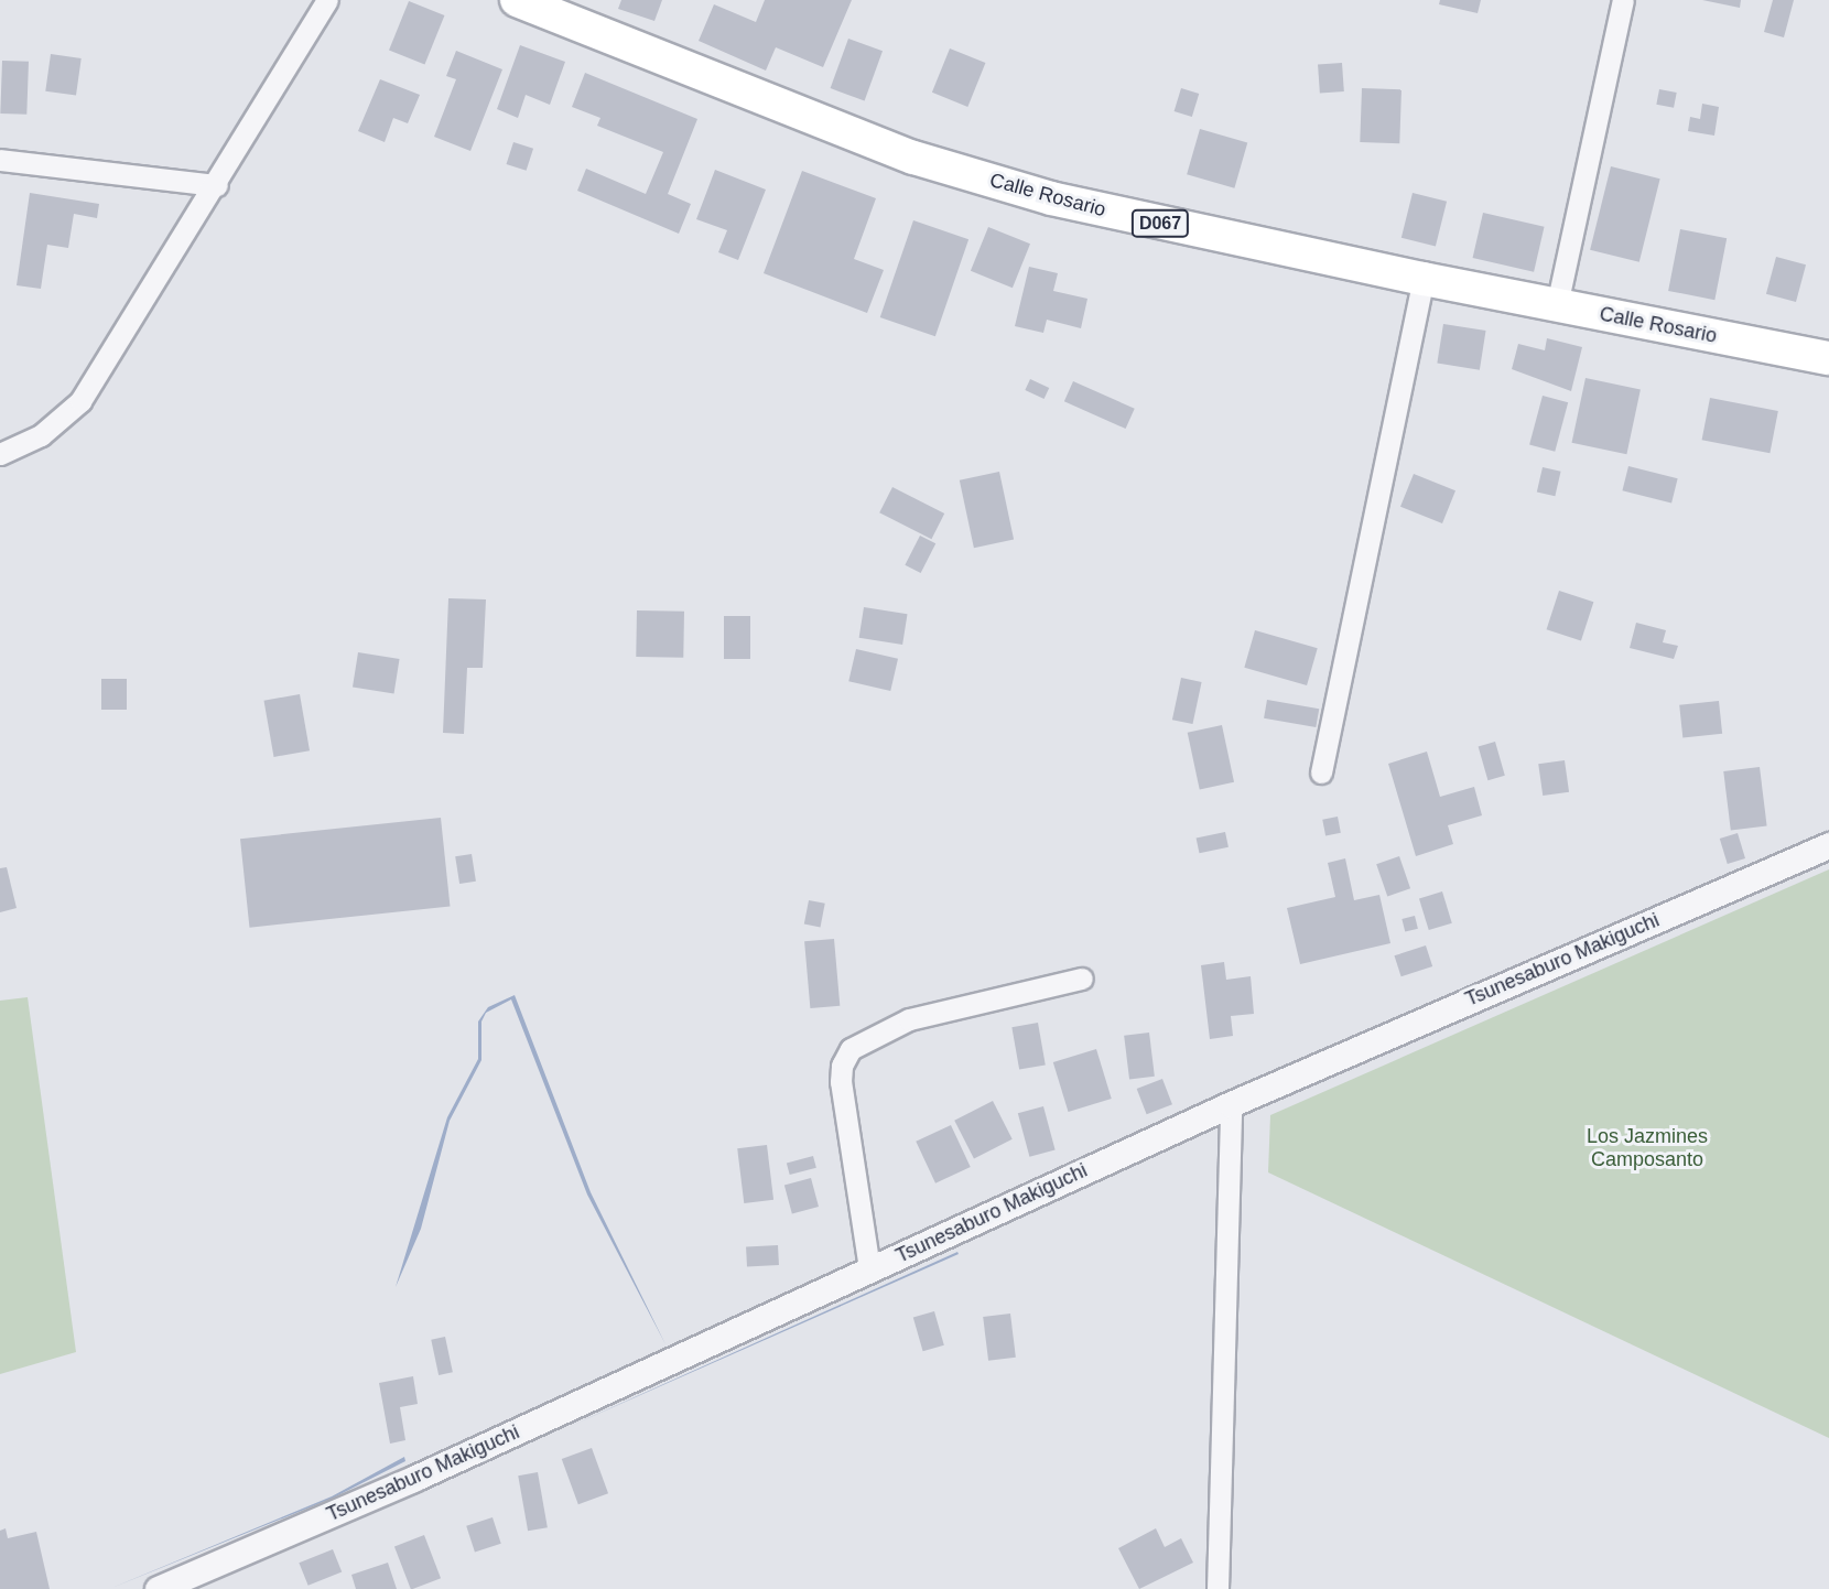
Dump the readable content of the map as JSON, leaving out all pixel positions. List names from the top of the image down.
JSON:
{
  "streets": {
    "main road": ["Calle Rosario", "D067"],
    "street": ["Tsunesaburo Makiguchi"]
  },
  "parks": ["Los Jazmines Camposanto"]
}
